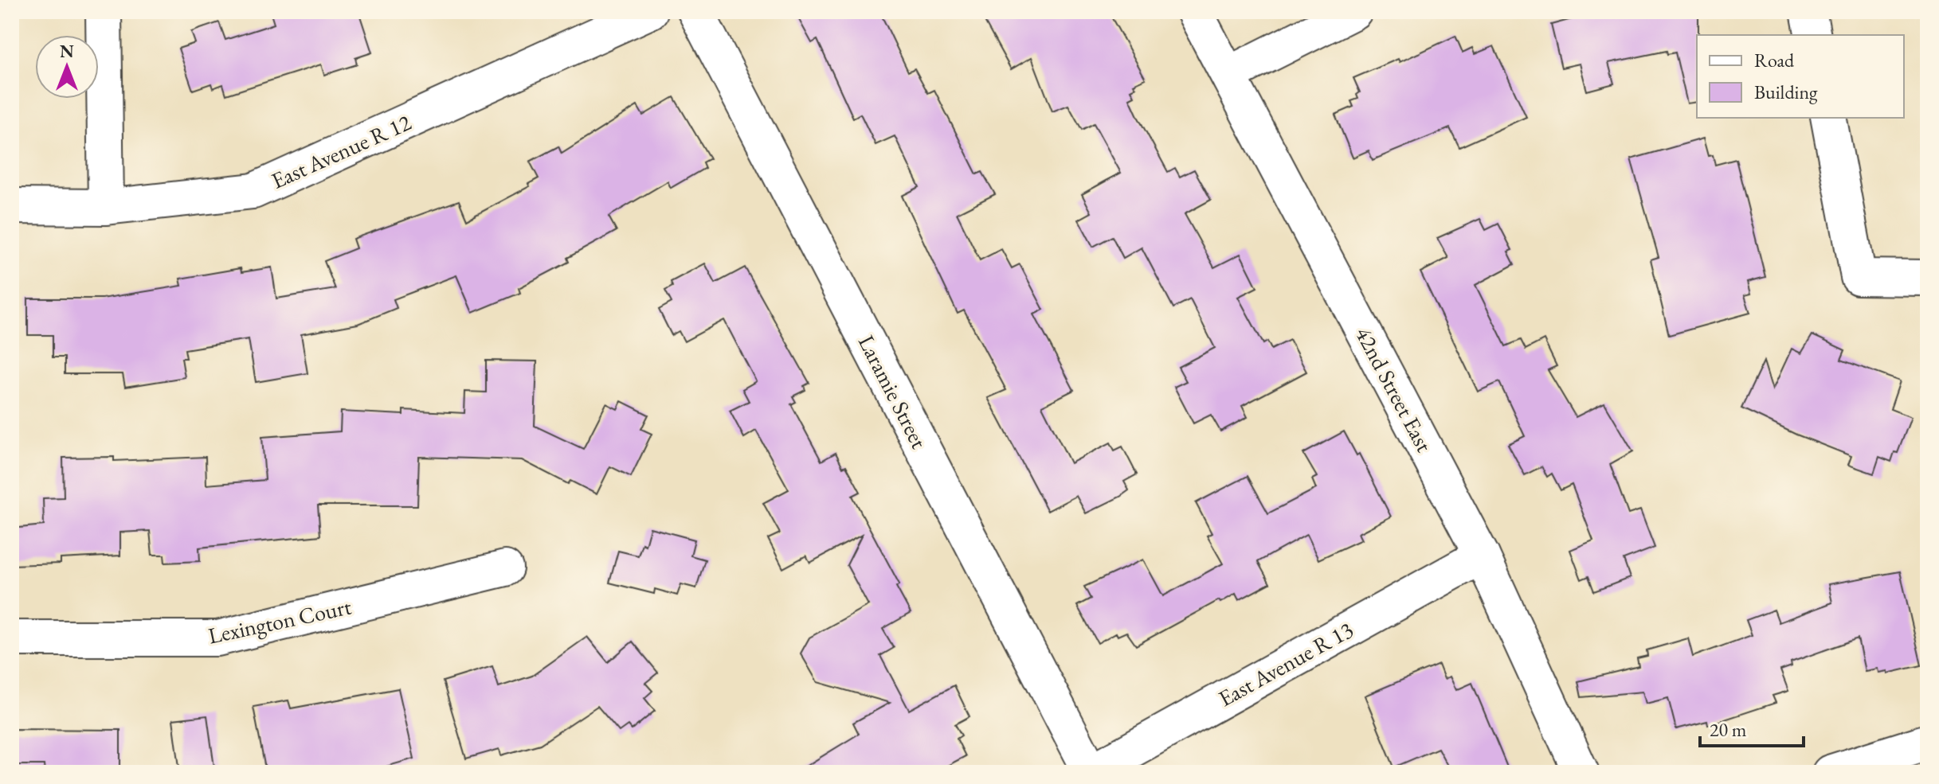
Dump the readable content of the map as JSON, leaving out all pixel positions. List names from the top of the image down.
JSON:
{
  "streets": {
    "street": [
      "East Avenue R 12",
      "42nd Street East",
      "Laramie Street",
      "Lexington Court",
      "East Avenue R 13"
    ]
  },
  "crossings": [
    ["42nd Street East", "East Avenue R 13"],
    ["Laramie Street", "East Avenue R 13"]
  ],
  "legend": ["Road", "Building"],
  "scale_bar": "20 m",
  "north": "top"
}
